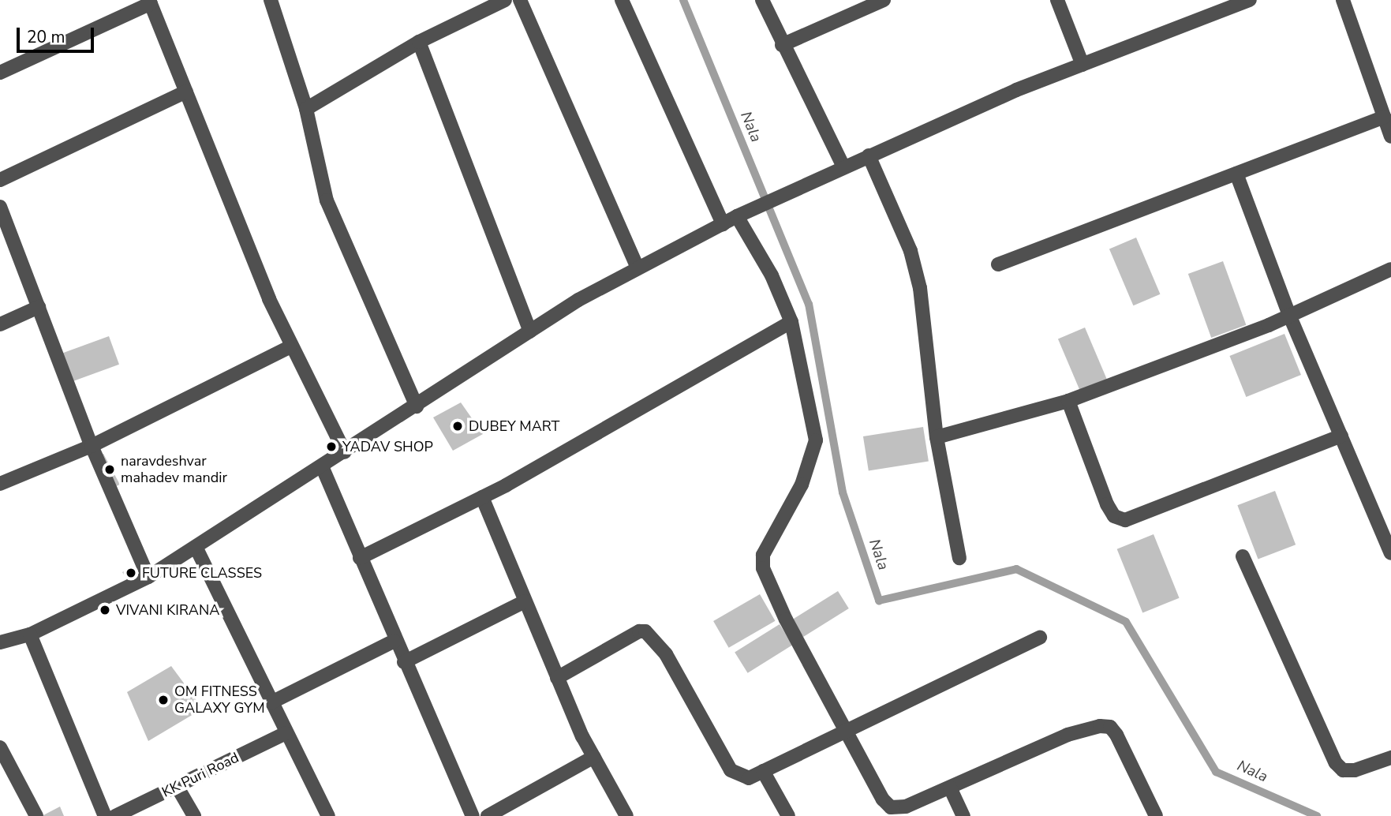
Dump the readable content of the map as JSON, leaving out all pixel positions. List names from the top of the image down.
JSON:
{
  "streets": {
    "street": ["KK Puri Road"]
  },
  "water": ["Nala"],
  "places": [
    "DUBEY MART",
    "YADAV SHOP",
    "naravdeshvar mahadev mandir",
    "FUTURE CLASSES",
    "VIVANI KIRANA",
    "OM FITNESS GALAXY GYM"
  ],
  "scale_bar": "20 m"
}
